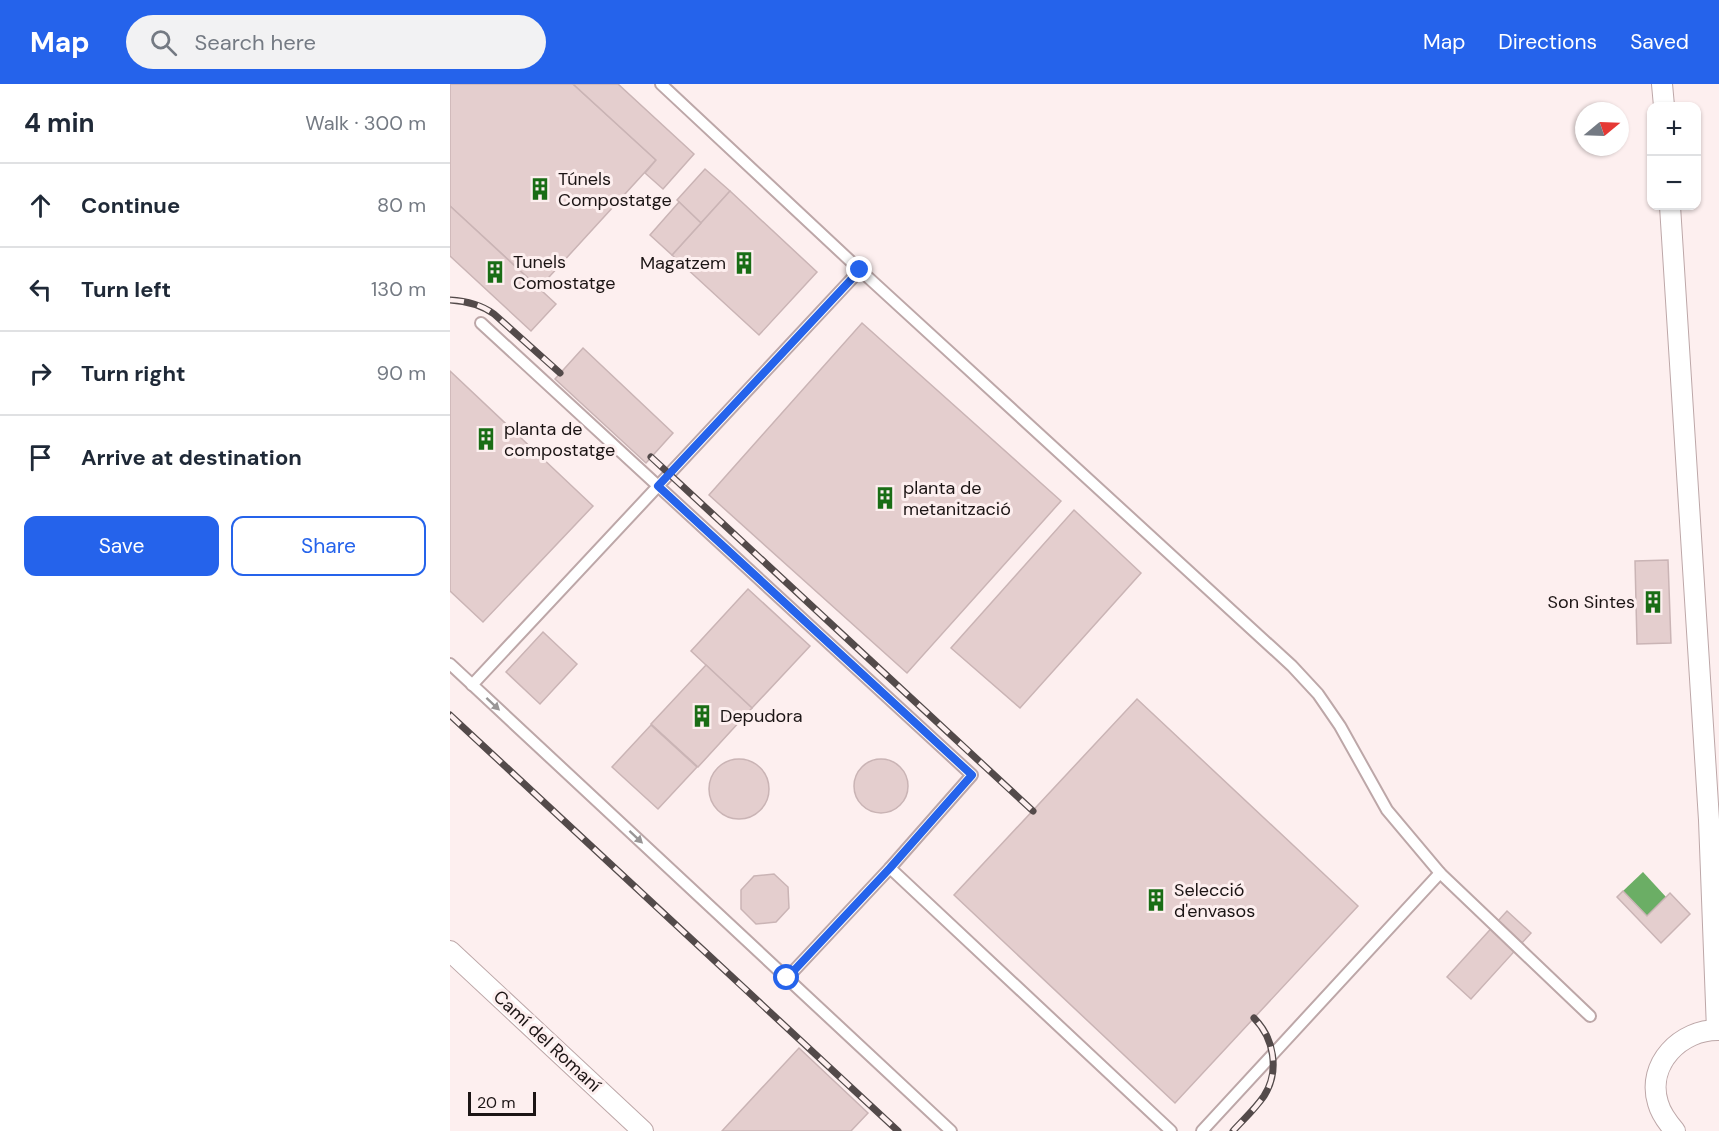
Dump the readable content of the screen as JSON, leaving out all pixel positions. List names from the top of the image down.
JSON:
{
  "streets": {
    "street": ["Camí del Romaní"]
  },
  "places": {
    "building": [
      "Túnels Compostatge",
      "Magatzem",
      "Tunels Comostatge",
      "planta de compostatge",
      "planta de metanització",
      "Son Sintes",
      "Depudora",
      "Selecció d'envasos"
    ]
  },
  "scale_bar": "20 m",
  "north": "right",
  "page": {
    "header": "Map",
    "search": "Search here",
    "nav": ["Map", "Directions", "Saved"],
    "heading": ["4 min", "Walk · 300 m"],
    "map_buttons": ["+", "−"],
    "list": [
      ["Continue", "80 m"],
      ["Turn left", "130 m"],
      ["Turn right", "90 m"],
      "Arrive at destination"
    ],
    "buttons": ["Save", "Share"],
    "scale": "20 m"
  }
}
